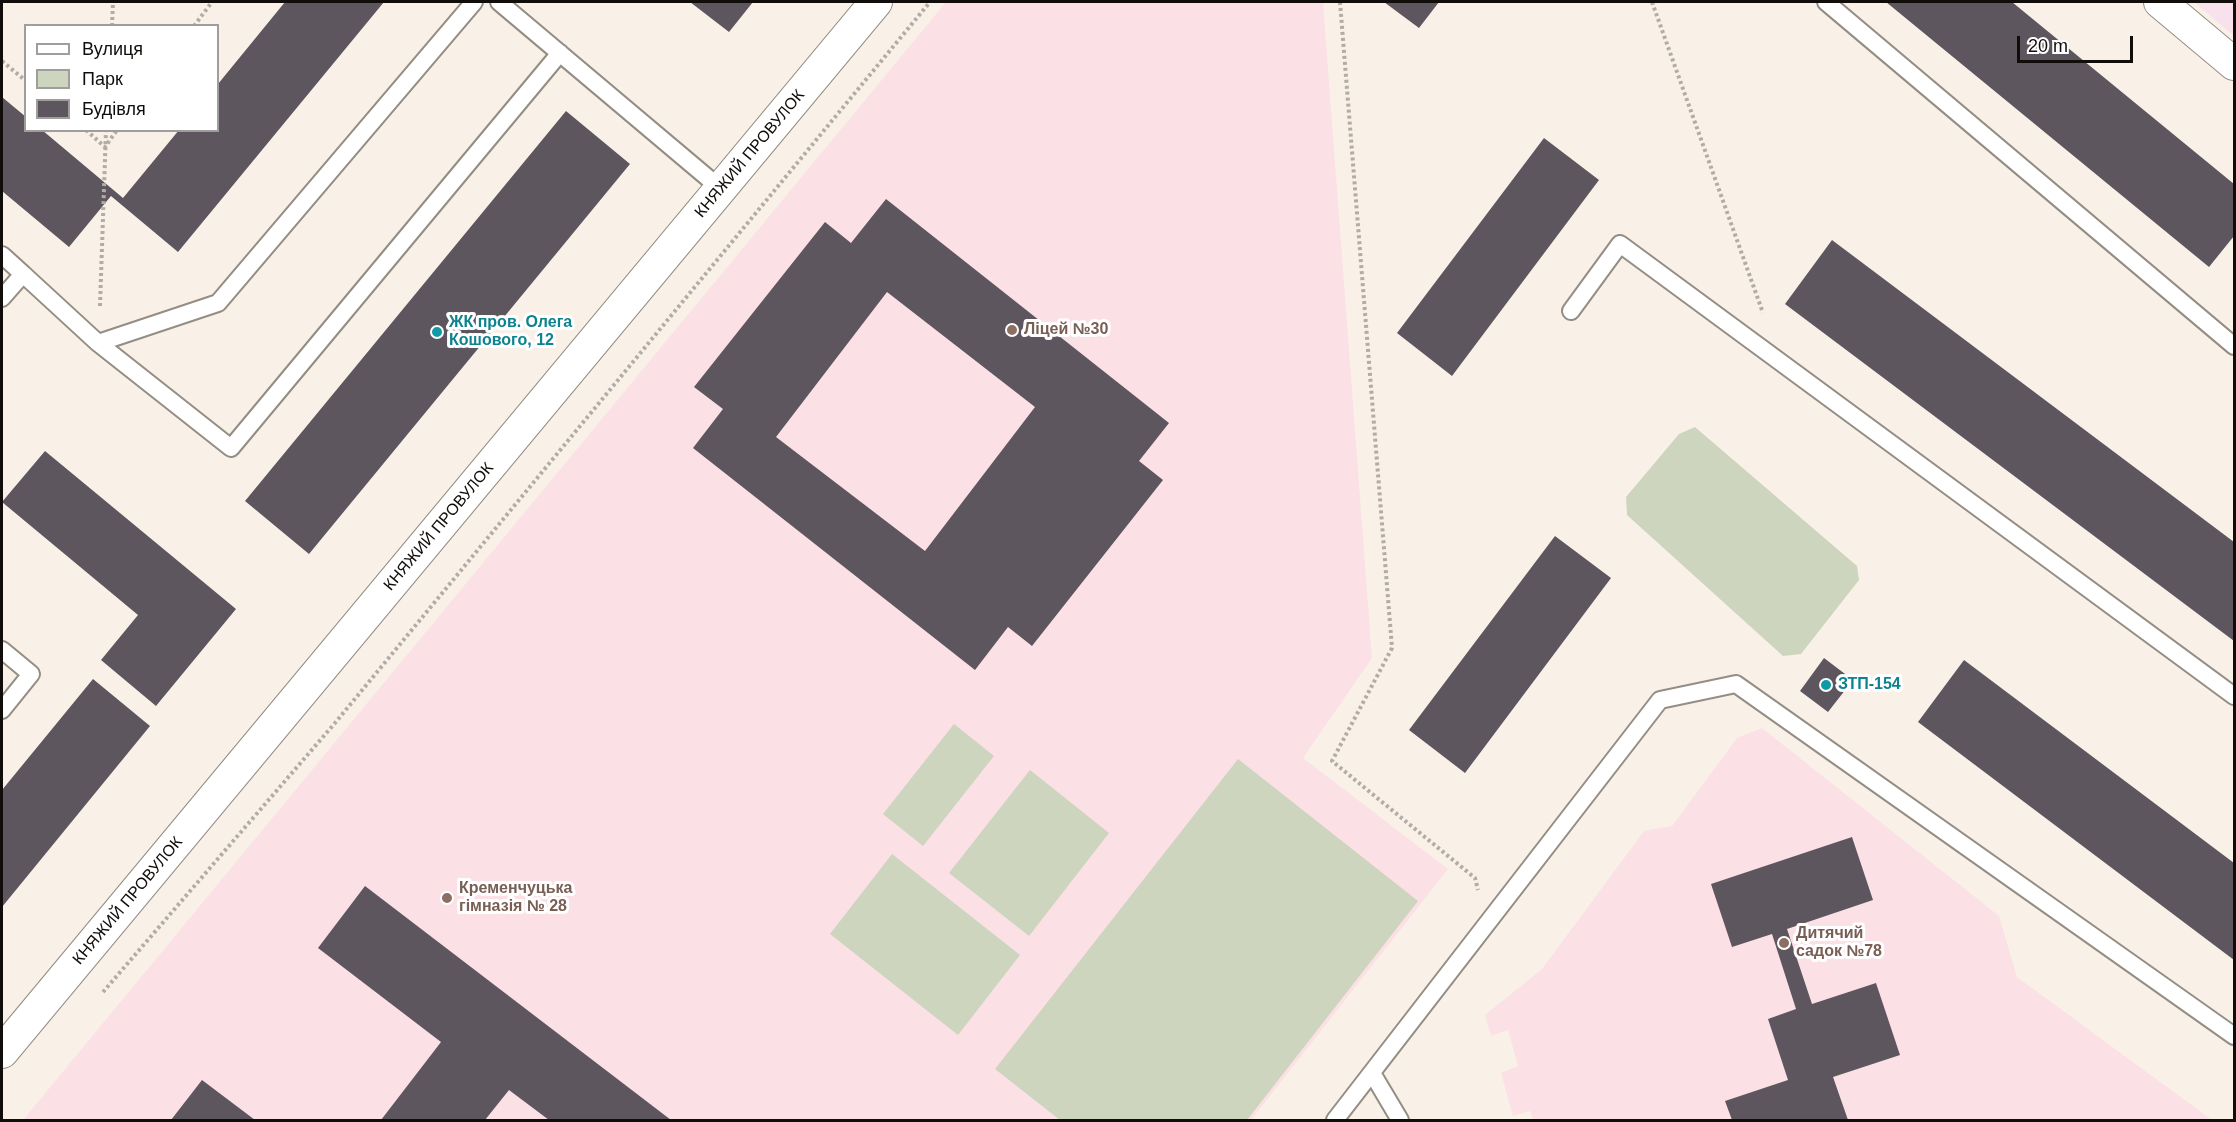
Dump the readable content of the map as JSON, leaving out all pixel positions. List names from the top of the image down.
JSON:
{
  "streets": {
    "street": ["КНЯЖИЙ ПРОВУЛОК"]
  },
  "places": [
    "Ліцей №30",
    "ЖК пров. Олега Кошового, 12",
    "ЗТП-154",
    "Кременчуцька гімназія № 28",
    "Дитячий садок №78"
  ],
  "legend": ["Вулиця", "Парк", "Будівля"],
  "scale_bar": "20 m"
}
